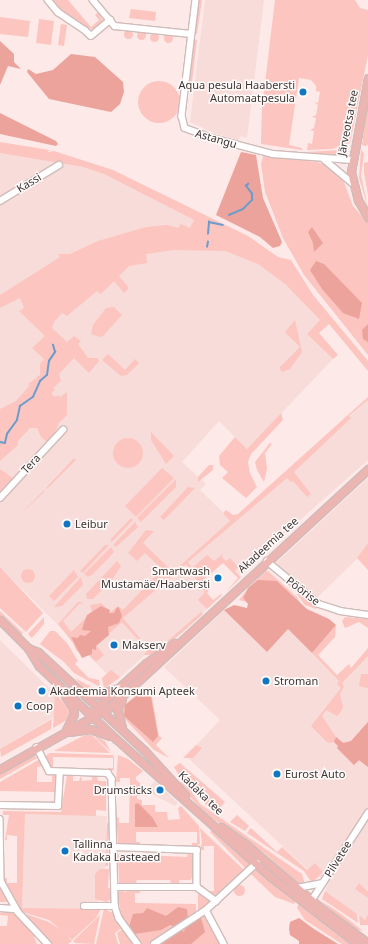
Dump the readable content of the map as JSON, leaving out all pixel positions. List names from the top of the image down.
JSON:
{
  "streets": {
    "main road": ["Järveotsa tee", "Akadeemia tee", "Kadaka tee"],
    "street": [
      "Astangu",
      "Kassi",
      "Tera",
      "Pöörise",
      "Pilvetee"
    ]
  },
  "crossings": [
    ["Järveotsa tee", "Astangu"],
    ["Akadeemia tee", "Pöörise"],
    ["Akadeemia tee", "Kadaka tee"],
    ["Kadaka tee", "Pilvetee"]
  ],
  "places": [
    "Aqua pesula Haabersti Automaatpesula",
    "Leibur",
    "Smartwash Mustamäe/Haabersti",
    "Makserv",
    "Stroman",
    "Akadeemia Konsumi Apteek",
    "Coop",
    "Eurost Auto",
    "Drumsticks",
    "Tallinna Kadaka Lasteaed"
  ]
}
